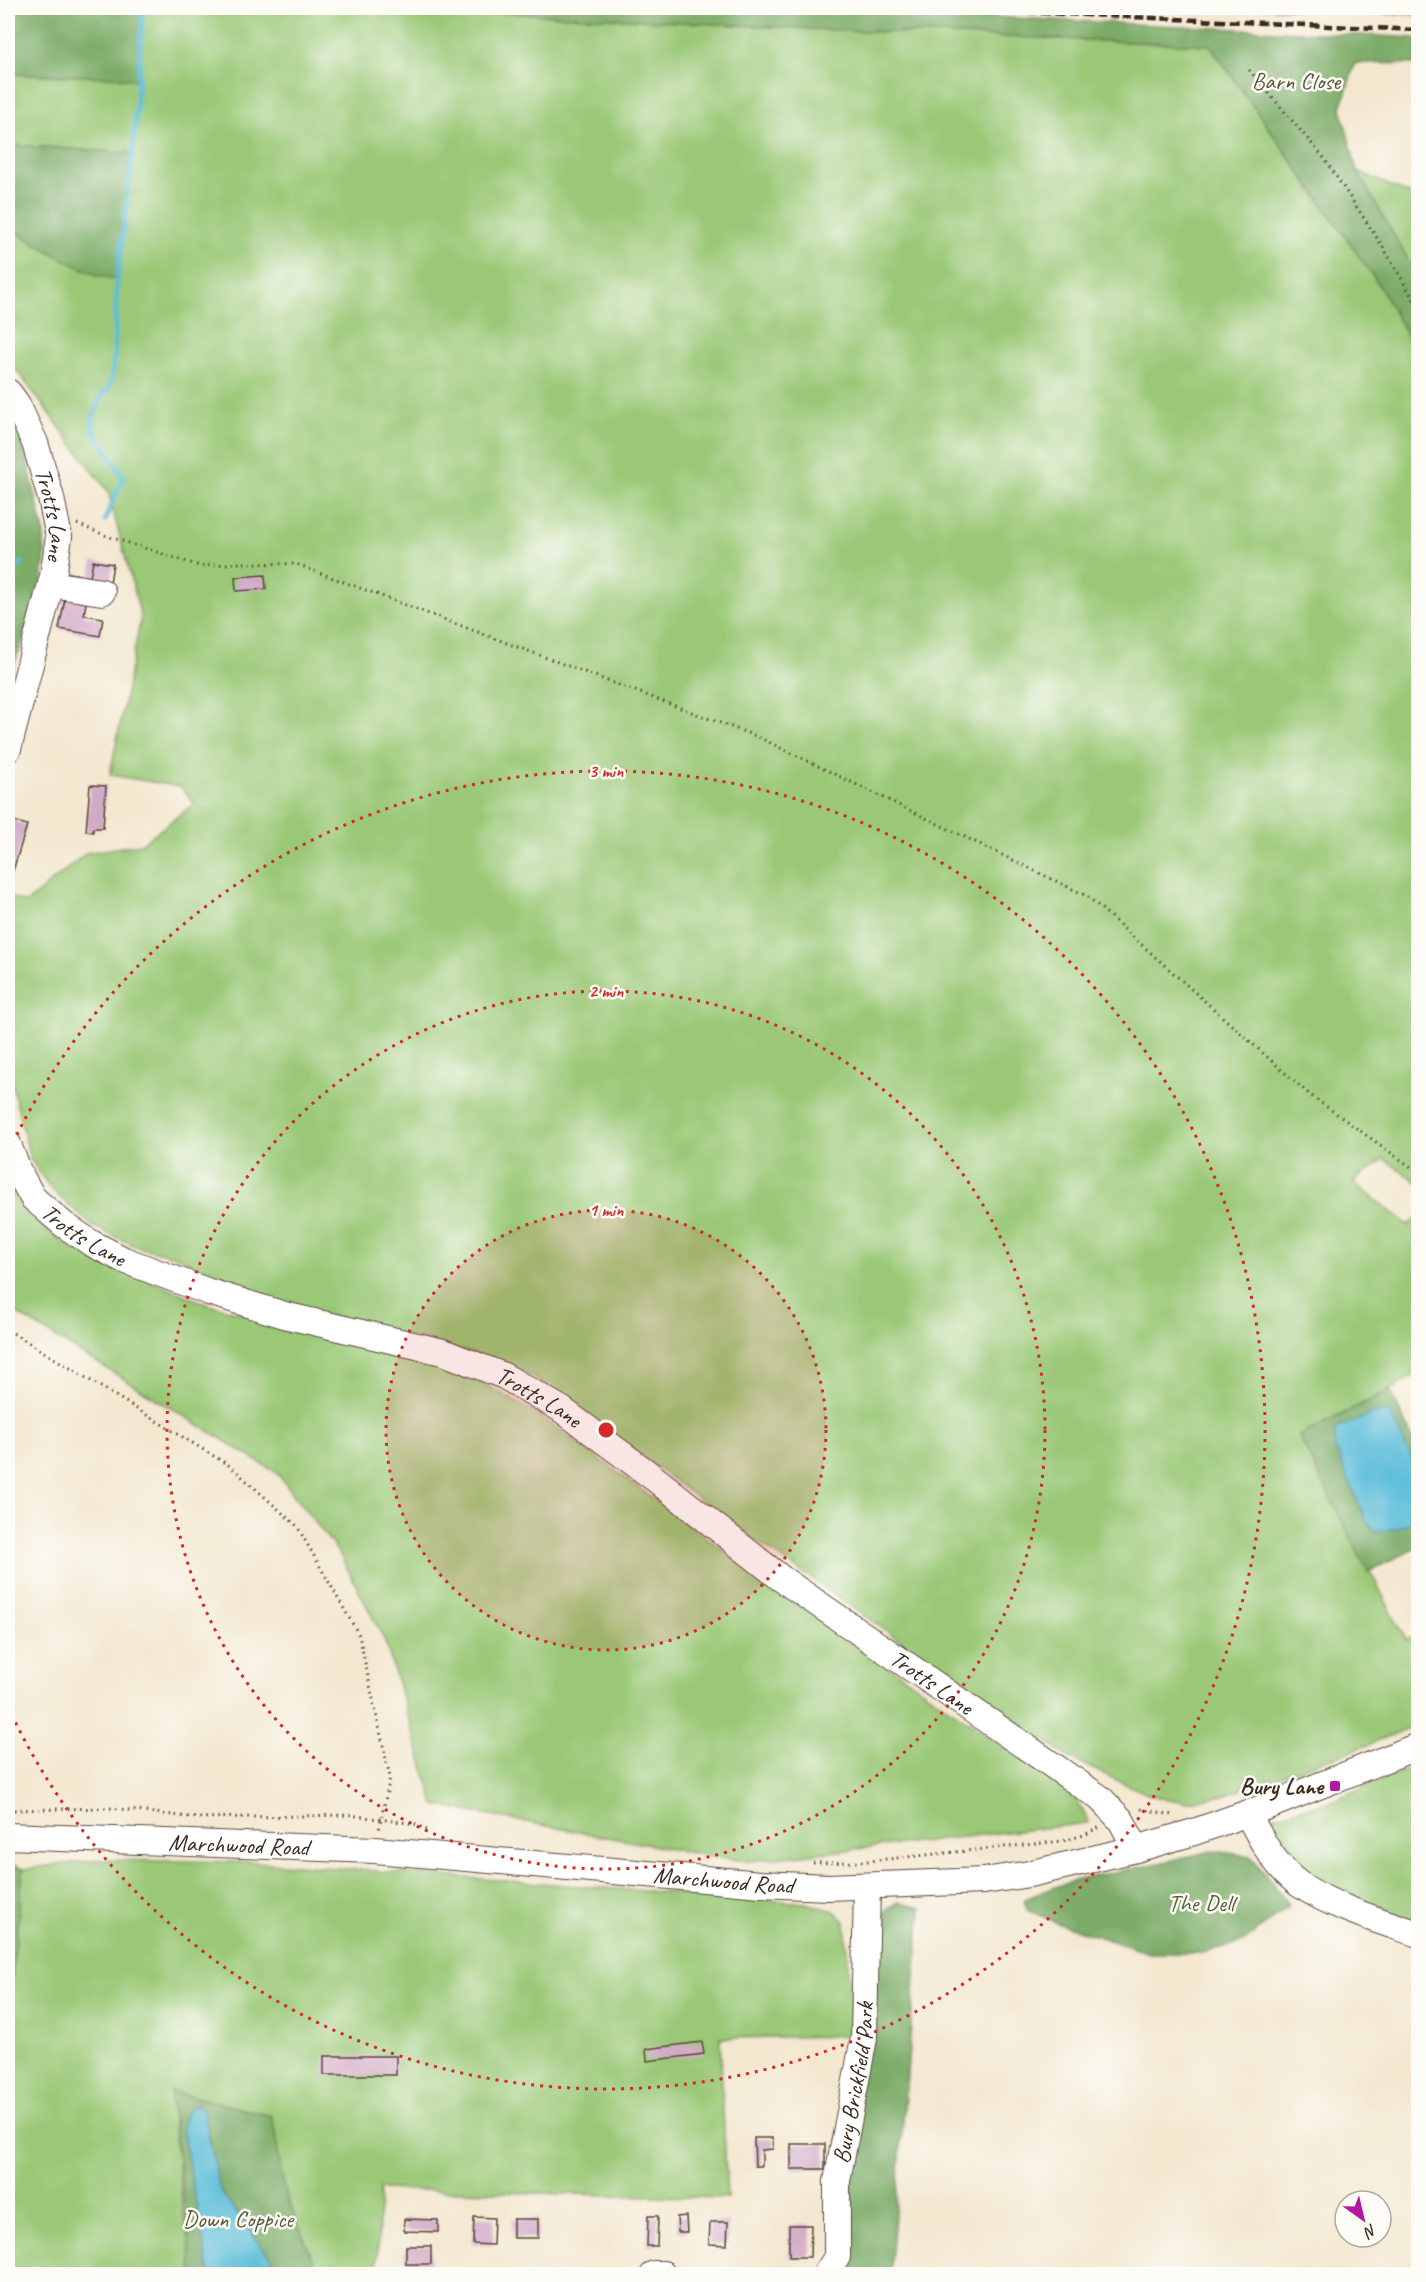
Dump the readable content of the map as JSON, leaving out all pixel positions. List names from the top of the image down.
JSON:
{
  "streets": {
    "street": ["Trotts Lane", "Marchwood Road", "Bury Brickfield Park"]
  },
  "crossings": [
    ["Trotts Lane", "Marchwood Road"],
    ["Marchwood Road", "Bury Brickfield Park"]
  ],
  "parks": ["Barn Close", "The Dell", "Down Coppice"],
  "places": {
    "transit": ["Bury Lane"]
  },
  "north": "bottom right",
  "rings": ["3 min", "2 min", "1 min"]
}
